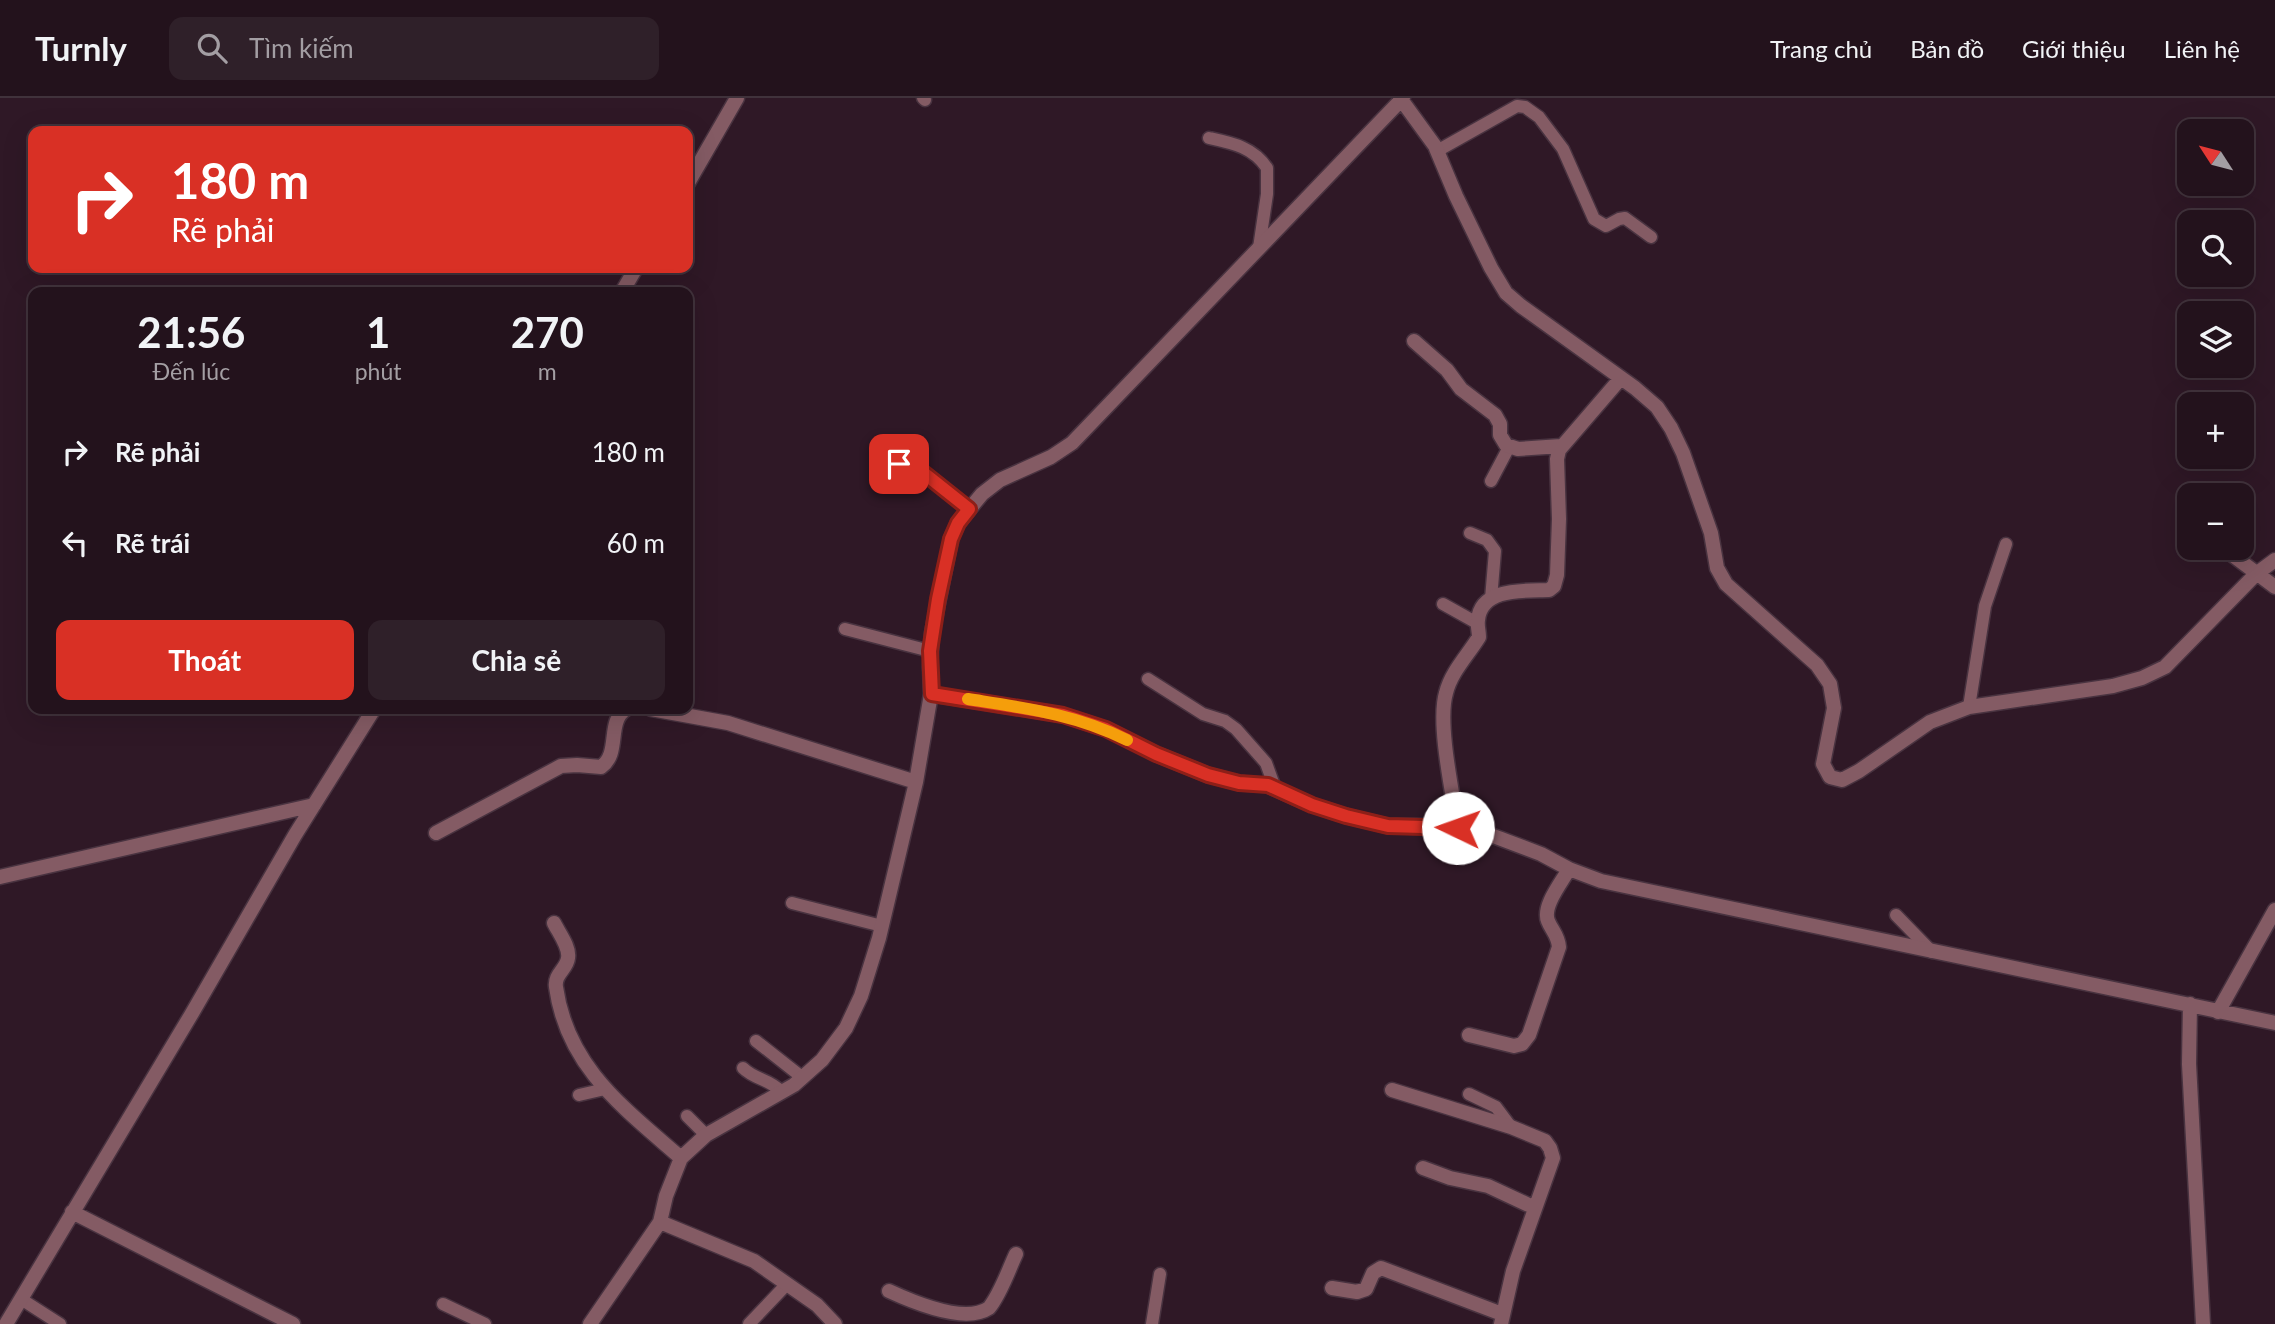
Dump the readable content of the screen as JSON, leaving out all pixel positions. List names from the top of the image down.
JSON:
{
  "north": "top left",
  "page": {
    "header": "Turnly",
    "search": "Tìm kiếm",
    "nav": [
      "Trang chủ",
      "Bản đồ",
      "Giới thiệu",
      "Liên hệ"
    ],
    "map_buttons": ["+", "−"],
    "turn": ["180 m", "Rẽ phải"],
    "eta": [
      "21:56",
      "Đến lúc",
      "1",
      "phút",
      "270",
      "m"
    ],
    "list": [
      {
        "name": "Rẽ phải",
        "value": "180 m"
      },
      {
        "name": "Rẽ trái",
        "value": "60 m"
      }
    ],
    "buttons": ["Thoát", "Chia sẻ"]
  }
}
